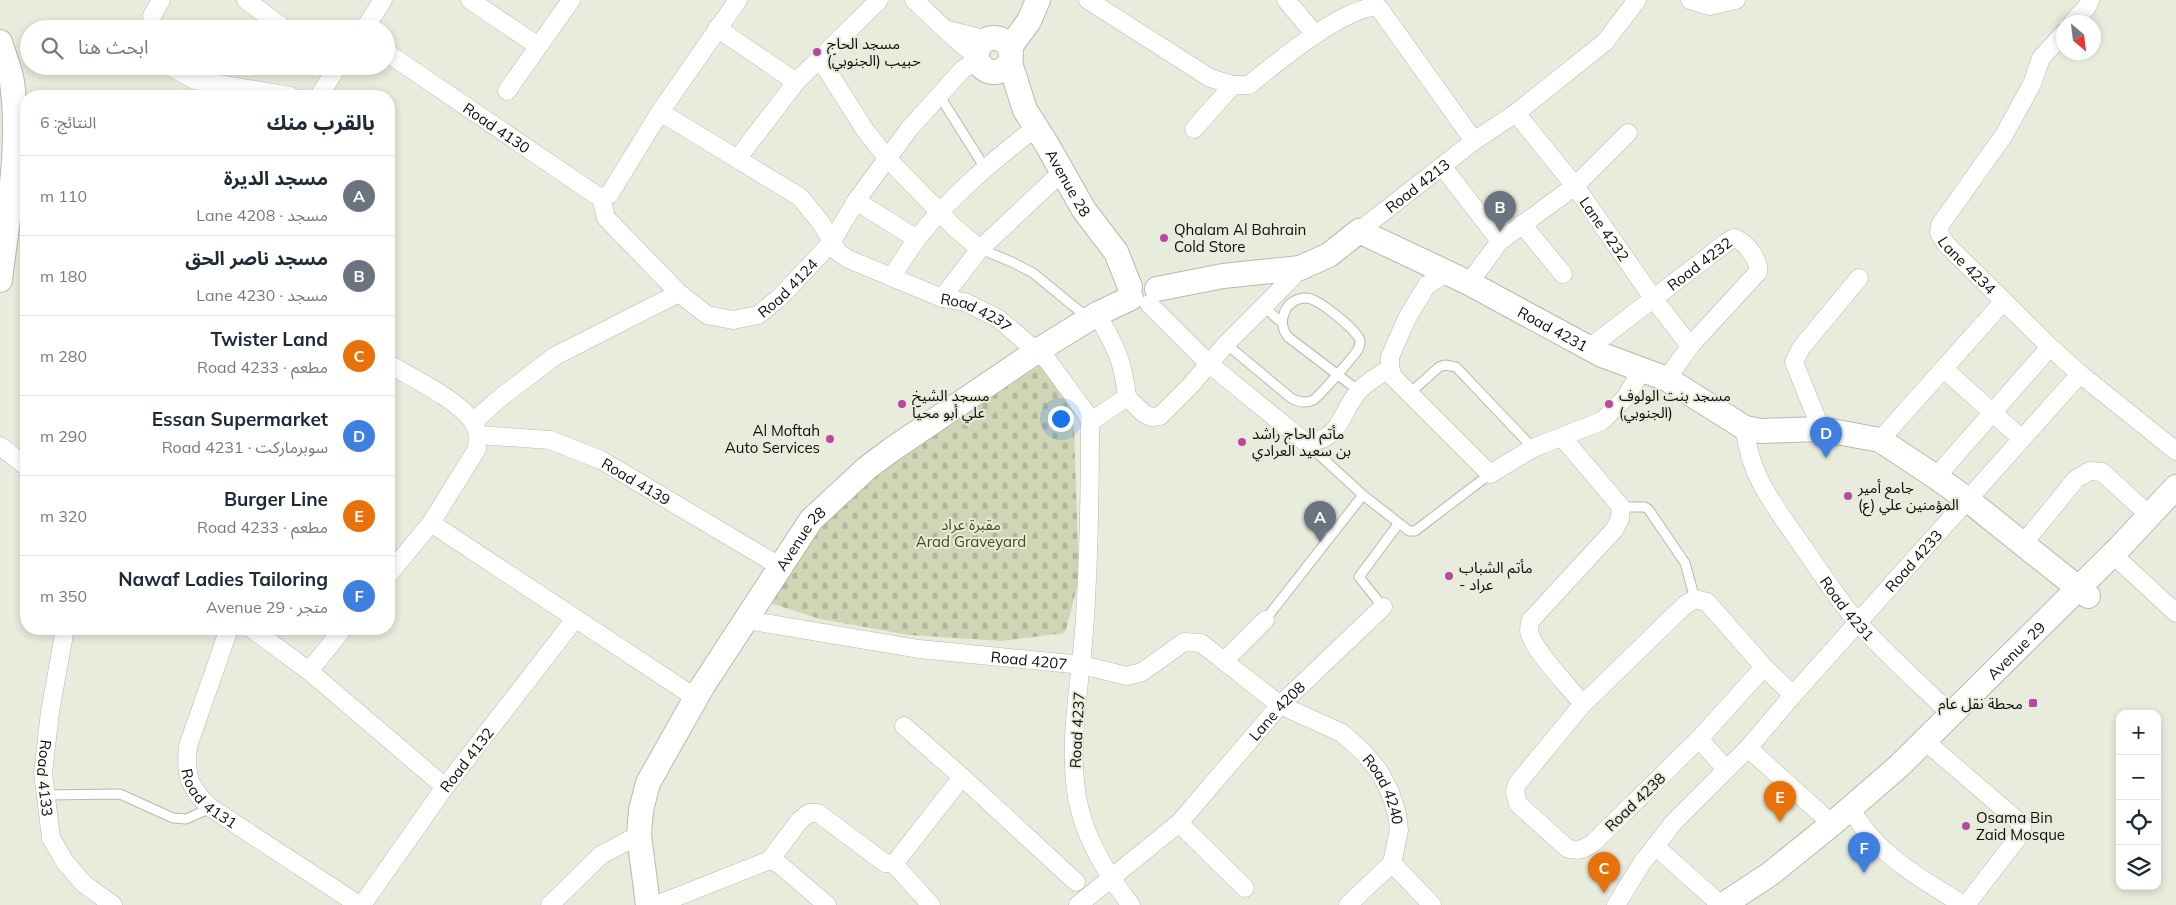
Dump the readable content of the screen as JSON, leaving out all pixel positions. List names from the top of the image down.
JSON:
{
  "streets": {
    "street": [
      "Road 4130",
      "Avenue 28",
      "Road 4213",
      "Lane 4232",
      "Lane 4234",
      "Road 4232",
      "Road 4124",
      "Road 4237",
      "Road 4231",
      "Road 4139",
      "Road 4233",
      "Avenue 29",
      "Road 4207",
      "Lane 4208",
      "Road 4132",
      "Road 4133",
      "Road 4240",
      "Road 4131",
      "Road 4238"
    ]
  },
  "crossings": [
    ["Road 4130", "Road 4124"],
    ["Avenue 28", "Road 4213"],
    ["Avenue 28", "Road 4124"],
    ["Avenue 28", "Road 4237"],
    ["Avenue 28", "Road 4139"],
    ["Avenue 28", "Road 4207"],
    ["Road 4213", "Lane 4232"],
    ["Road 4213", "Road 4231"],
    ["Lane 4232", "Road 4232"],
    ["Lane 4234", "Road 4233"],
    ["Road 4232", "Road 4231"],
    ["Road 4124", "Road 4237"],
    ["Road 4237", "Road 4207"],
    ["Road 4237", "Lane 4208"],
    ["Road 4231", "Road 4233"],
    ["Road 4231", "Avenue 29"],
    ["Road 4207", "Lane 4208"],
    ["Road 4207", "Road 4240"],
    ["Lane 4208", "Road 4240"],
    ["Road 4132", "Road 4131"]
  ],
  "parks": ["مقبرة عراد Arad Graveyard"],
  "places": {
    "other": [
      "مسجد الحاج حبيب (الجنوبي)",
      "Qhalam Al Bahrain Cold Store",
      "مسجد الشيخ علي أبو محيا",
      "مسجد بنت الولوف (الجنوبي)",
      "Al Moftah Auto Services",
      "مأتم الحاج راشد بن سعيد العرادي",
      "جامع أمير المؤمنين علي (ع)",
      "مأتم الشباب - عراد",
      "Osama Bin Zaid Mosque"
    ],
    "transit": ["محطة نقل عام"]
  },
  "north": "bottom right",
  "page": {
    "search": "ابحث هنا",
    "heading": ["بالقرب منك", "النتائج: 6"],
    "list": [
      {
        "mark": "A",
        "name": "مسجد الديرة",
        "note": "مسجد · Lane 4208",
        "value": "110 m"
      },
      {
        "mark": "B",
        "name": "مسجد ناصر الحق",
        "note": "مسجد · Lane 4230",
        "value": "180 m"
      },
      {
        "mark": "C",
        "name": "Twister Land",
        "note": "مطعم · Road 4233",
        "value": "280 m"
      },
      {
        "mark": "D",
        "name": "Essan Supermarket",
        "note": "سوبرماركت · Road 4231",
        "value": "290 m"
      },
      {
        "mark": "E",
        "name": "Burger Line",
        "note": "مطعم · Road 4233",
        "value": "320 m"
      },
      {
        "mark": "F",
        "name": "Nawaf Ladies Tailoring",
        "note": "متجر · Avenue 29",
        "value": "350 m"
      }
    ],
    "pins": [
      "B",
      "D",
      "A",
      "E",
      "F",
      "C"
    ],
    "map_buttons": ["+", "−"]
  }
}
